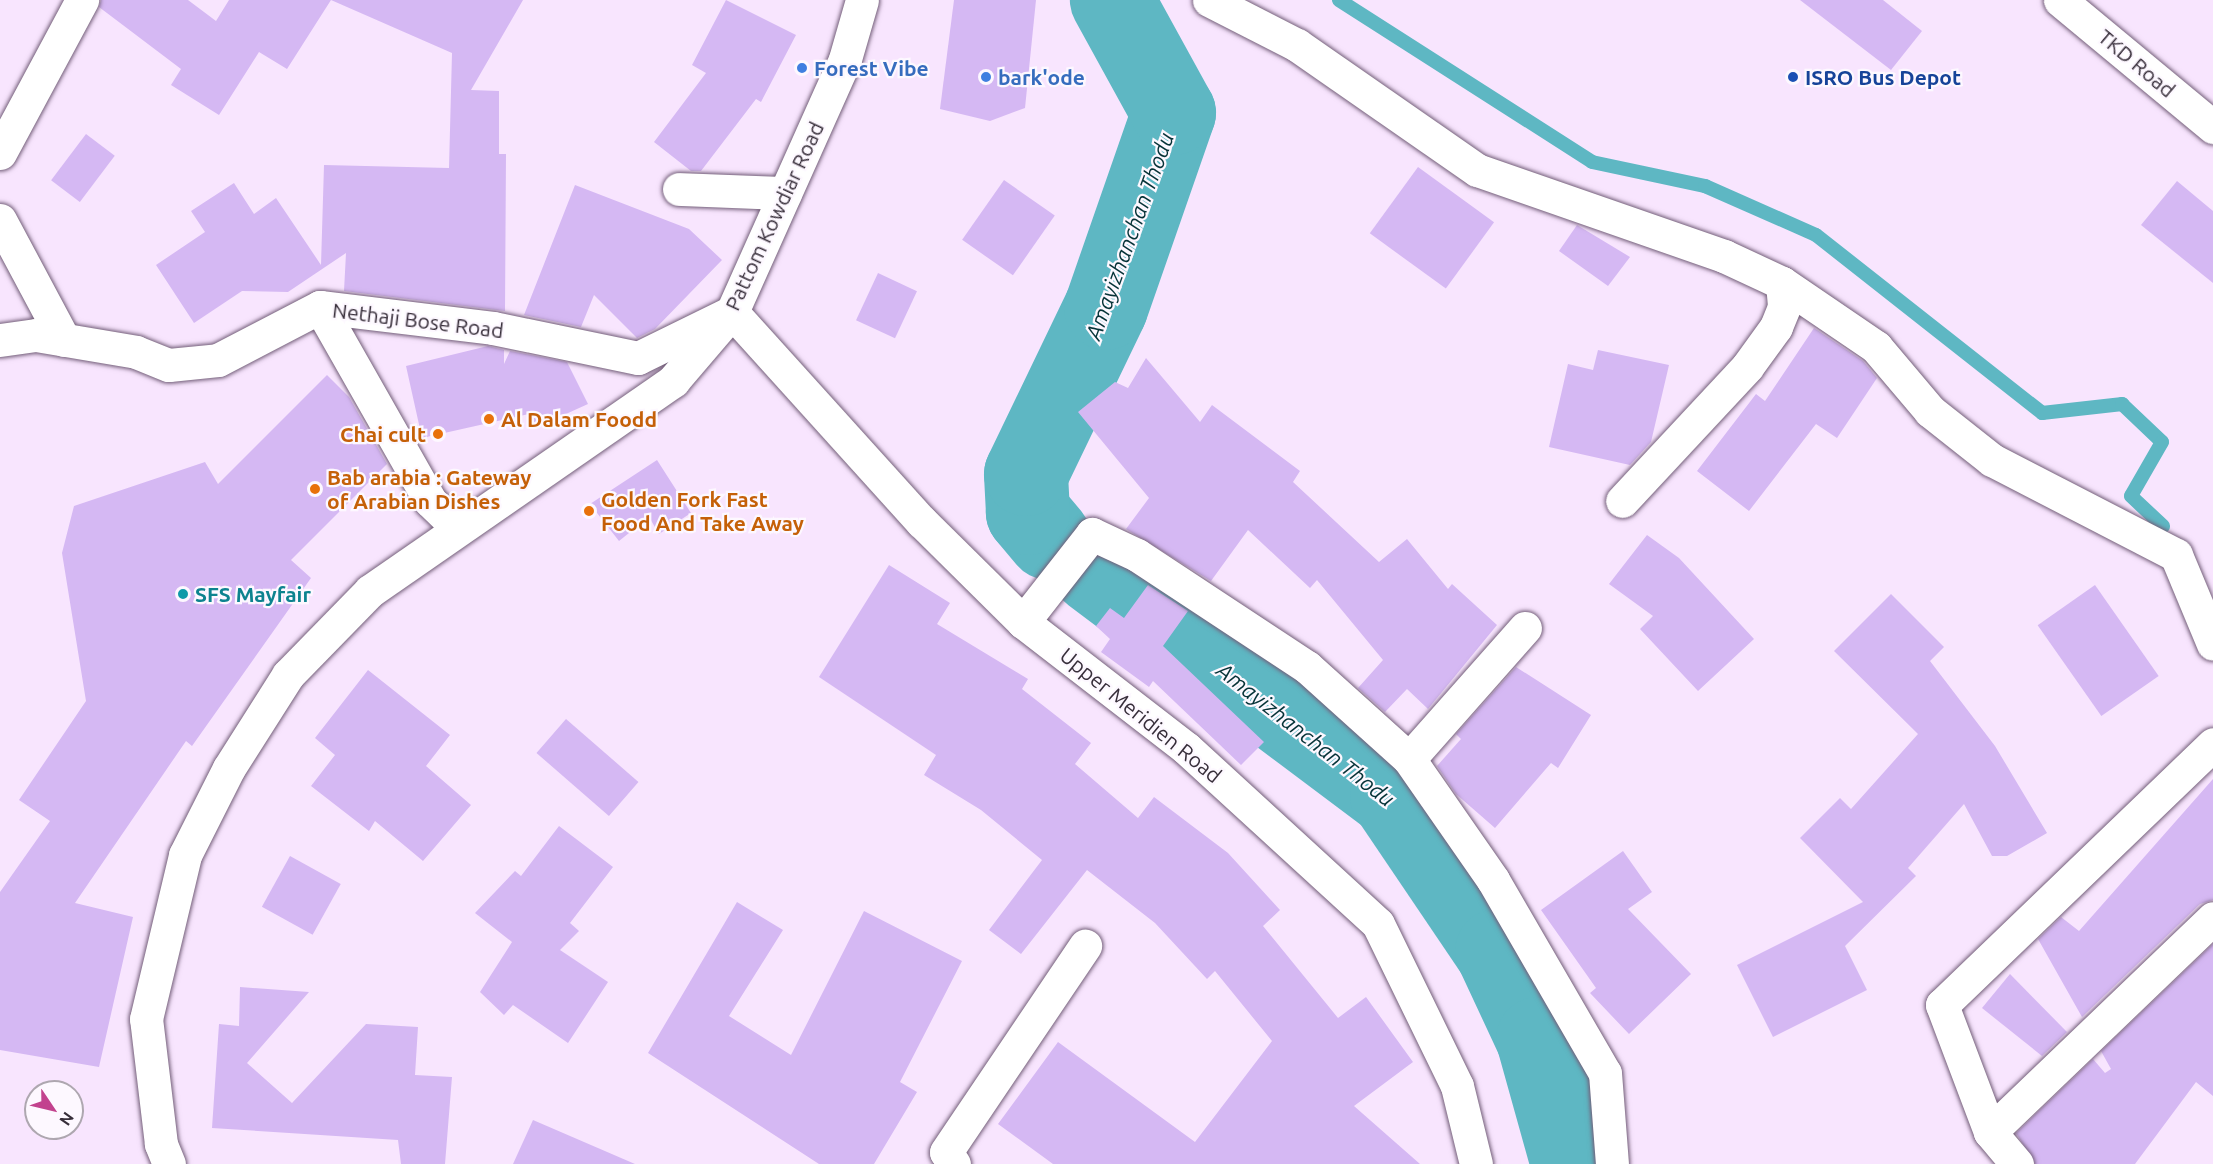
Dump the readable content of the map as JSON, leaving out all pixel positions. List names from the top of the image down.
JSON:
{
  "streets": {
    "street": [
      "TKD Road",
      "Pattom Kowdiar Road",
      "Nethaji Bose Road",
      "Upper Meridien Road"
    ]
  },
  "crossings": [
    ["Pattom Kowdiar Road", "Nethaji Bose Road"],
    ["Pattom Kowdiar Road", "Upper Meridien Road"],
    ["Nethaji Bose Road", "Upper Meridien Road"]
  ],
  "water": ["Amayizhanchan Thodu"],
  "places": [
    "Forest Vibe",
    "bark'ode",
    "ISRO Bus Depot",
    "Al Dalam Foodd",
    "Chai cult",
    "Bab arabia : Gateway of Arabian Dishes",
    "Golden Fork Fast Food And Take Away",
    "SFS Mayfair"
  ],
  "north": "bottom right"
}
